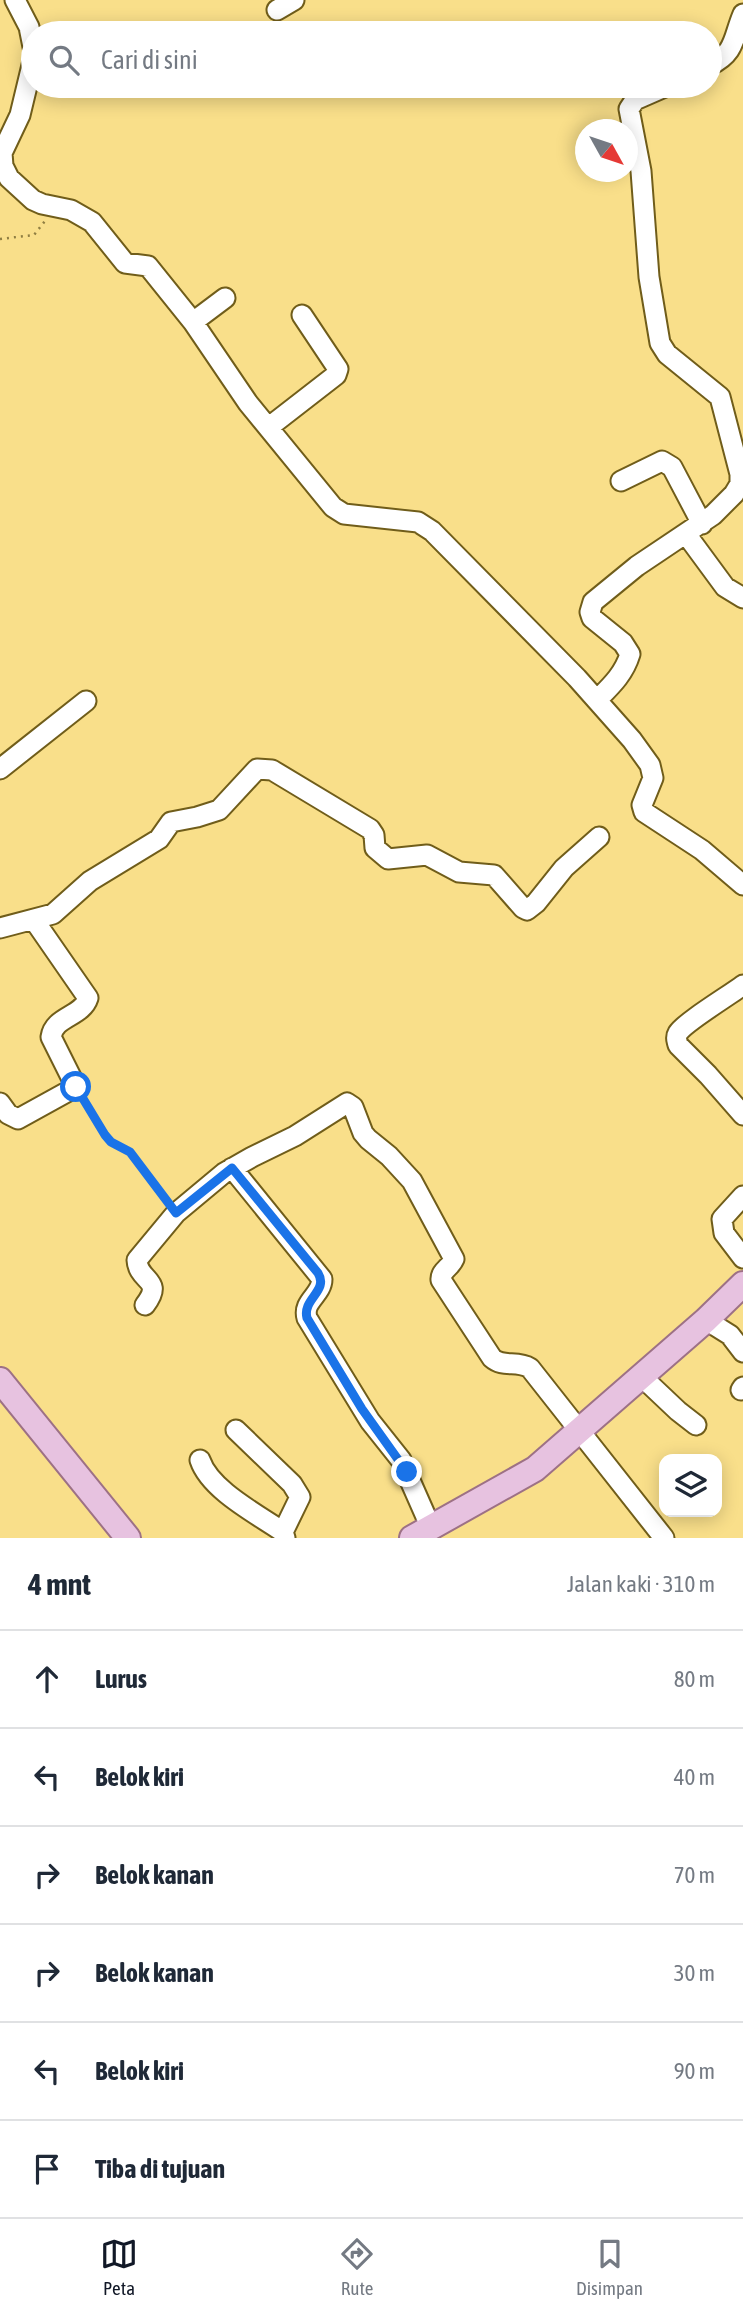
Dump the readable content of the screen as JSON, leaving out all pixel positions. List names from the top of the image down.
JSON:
{
  "north": "bottom right",
  "page": {
    "search": "Cari di sini",
    "heading": ["4 mnt", "Jalan kaki · 310 m"],
    "list": [
      ["Lurus", "80 m"],
      ["Belok kiri", "40 m"],
      ["Belok kanan", "70 m"],
      ["Belok kanan", "30 m"],
      ["Belok kiri", "90 m"],
      "Tiba di tujuan"
    ],
    "nav": ["Peta", "Rute", "Disimpan"]
  }
}
